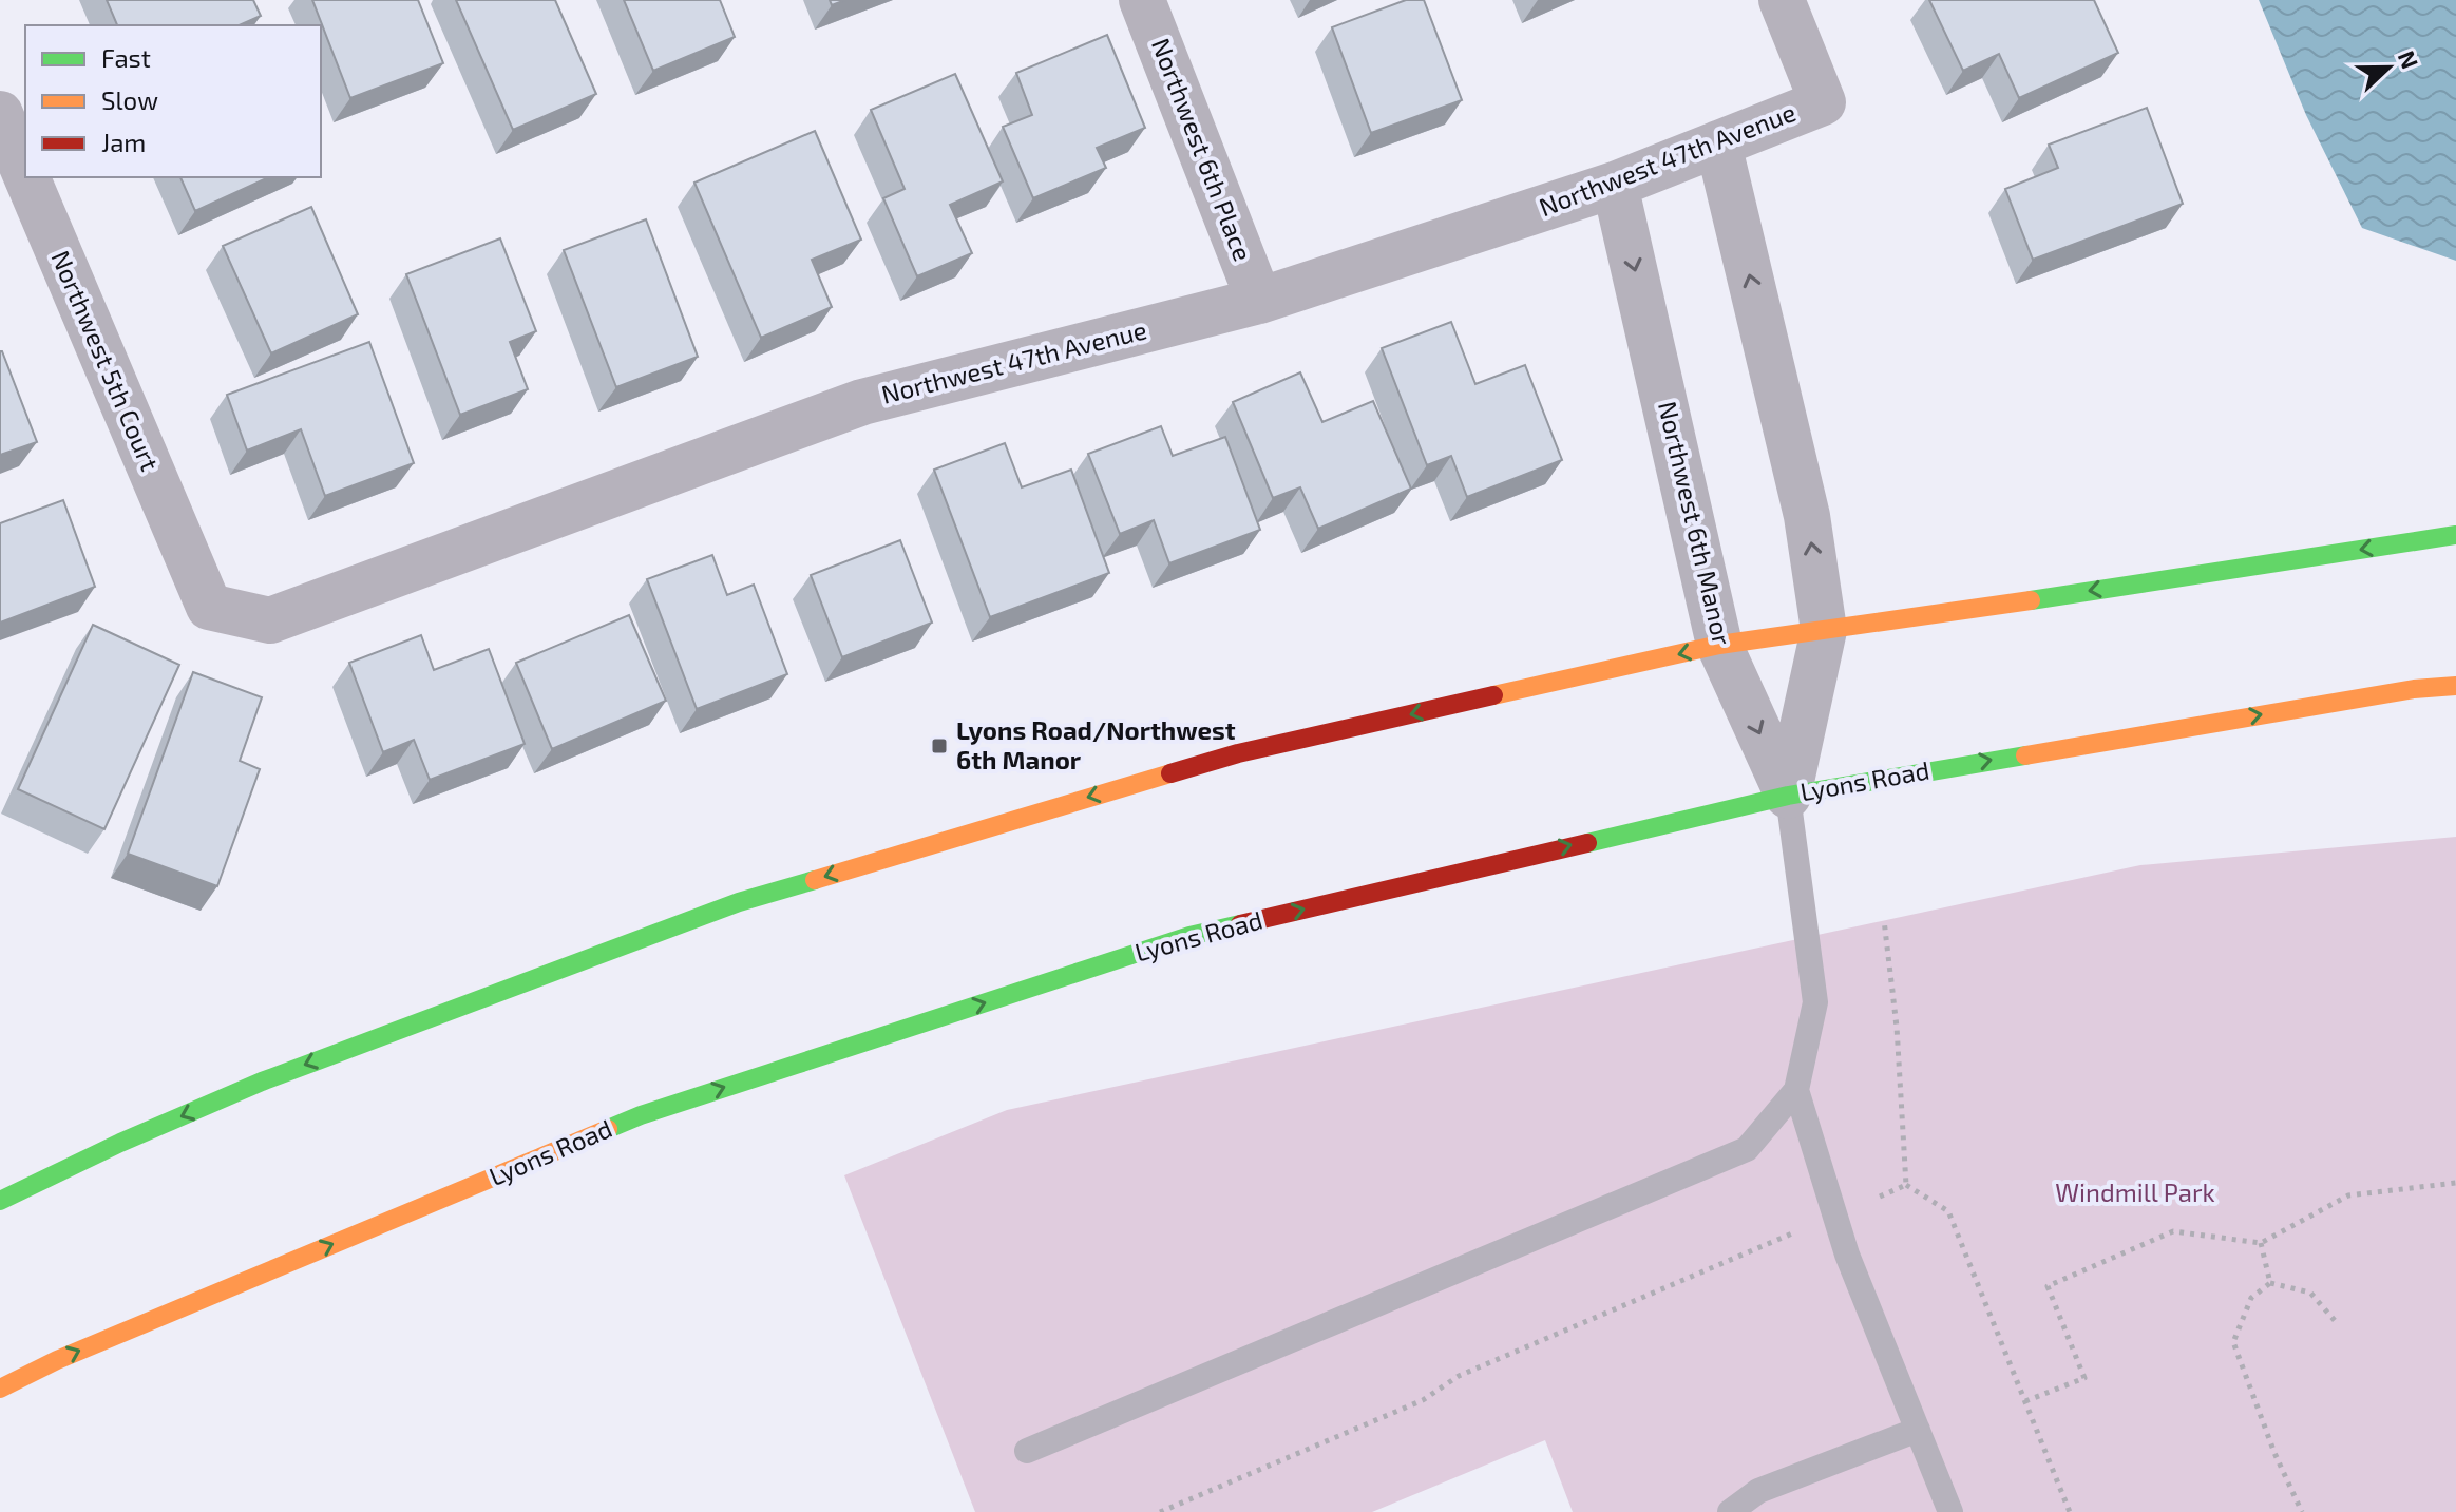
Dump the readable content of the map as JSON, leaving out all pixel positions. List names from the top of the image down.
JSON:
{
  "streets": {
    "main road": ["Lyons Road"],
    "street": [
      "Northwest 6th Place",
      "Northwest 47th Avenue",
      "Northwest 5th Court",
      "Northwest 6th Manor"
    ]
  },
  "crossings": [
    ["Northwest 6th Place", "Northwest 47th Avenue"],
    ["Northwest 47th Avenue", "Northwest 5th Court"],
    ["Northwest 47th Avenue", "Northwest 6th Manor"],
    ["Northwest 6th Manor", "Lyons Road"]
  ],
  "parks": ["Windmill Park"],
  "places": {
    "transit": ["Lyons Road/Northwest 6th Manor"]
  },
  "legend": ["Fast", "Slow", "Jam"],
  "north": "right"
}
